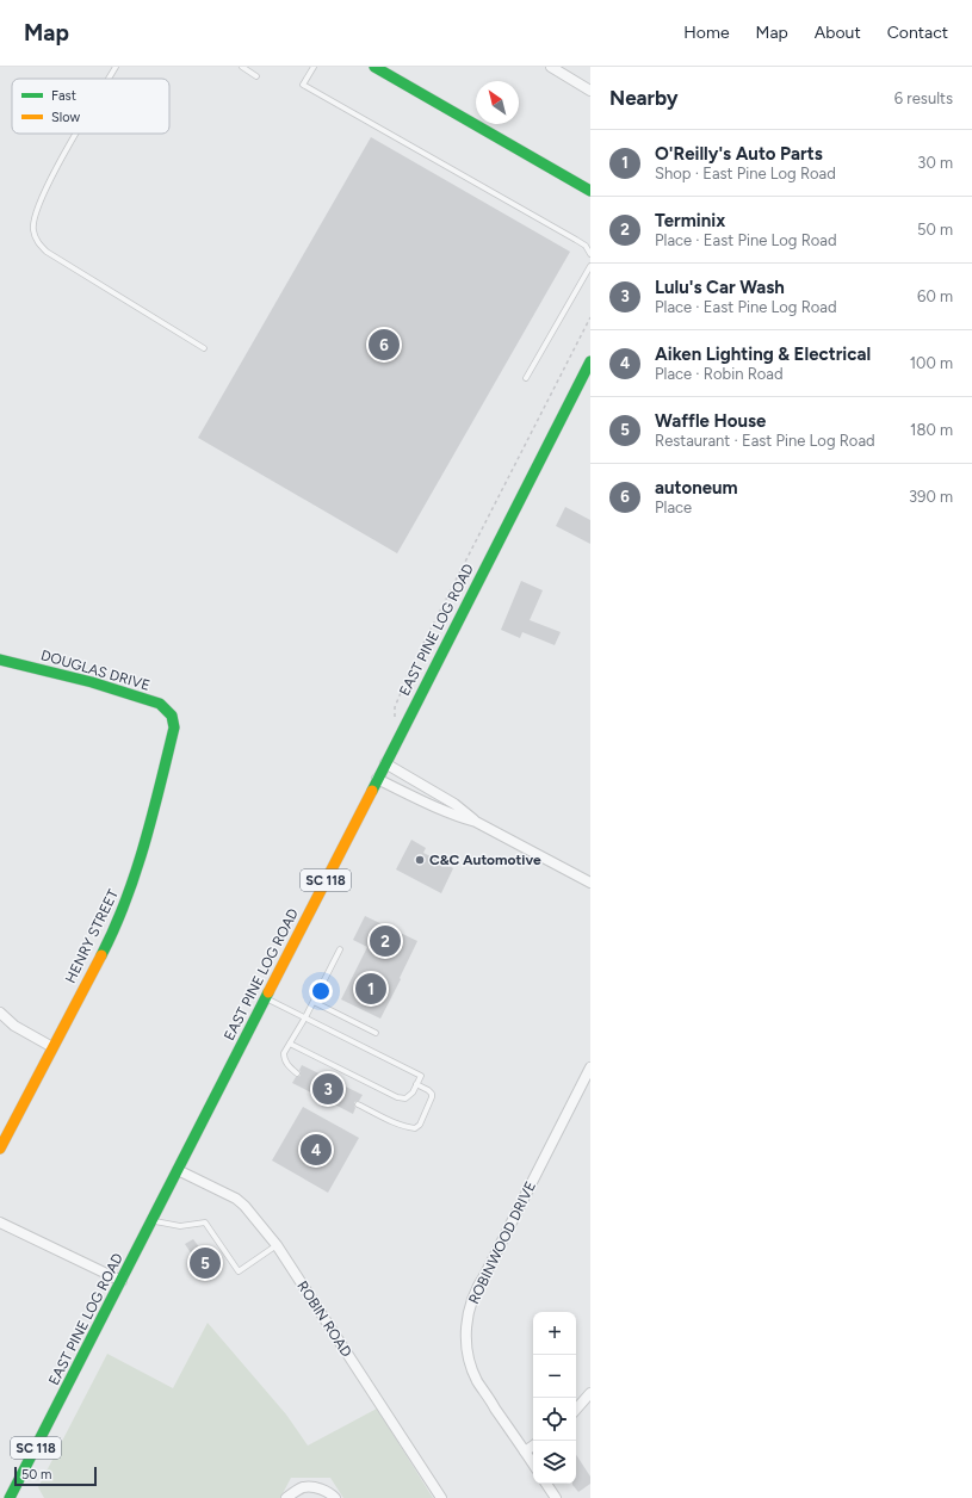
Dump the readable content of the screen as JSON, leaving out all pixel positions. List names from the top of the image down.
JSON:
{
  "streets": {
    "main road": [
      "EAST PINE LOG ROAD",
      "DOUGLAS DRIVE",
      "SC 118",
      "HENRY STREET"
    ],
    "street": ["ROBINWOOD DRIVE", "ROBIN ROAD"]
  },
  "crossings": [
    ["EAST PINE LOG ROAD", "ROBIN ROAD"],
    ["DOUGLAS DRIVE", "HENRY STREET"]
  ],
  "places": ["C&C Automotive"],
  "legend": ["Fast", "Slow"],
  "scale_bar": "50 m",
  "north": "top left",
  "page": {
    "header": "Map",
    "nav": [
      "Home",
      "Map",
      "About",
      "Contact"
    ],
    "heading": ["Nearby", "6 results"],
    "list": [
      {
        "mark": "1",
        "name": "O'Reilly's Auto Parts",
        "note": "Shop · East Pine Log Road",
        "value": "30 m"
      },
      {
        "mark": "2",
        "name": "Terminix",
        "note": "Place · East Pine Log Road",
        "value": "50 m"
      },
      {
        "mark": "3",
        "name": "Lulu's Car Wash",
        "note": "Place · East Pine Log Road",
        "value": "60 m"
      },
      {
        "mark": "4",
        "name": "Aiken Lighting & Electrical",
        "note": "Place · Robin Road",
        "value": "100 m"
      },
      {
        "mark": "5",
        "name": "Waffle House",
        "note": "Restaurant · East Pine Log Road",
        "value": "180 m"
      },
      {
        "mark": "6",
        "name": "autoneum",
        "note": "Place",
        "value": "390 m"
      }
    ],
    "pins": [
      "6",
      "2",
      "1",
      "3",
      "4",
      "5"
    ],
    "map_buttons": ["+", "−"],
    "scale": "50 m"
  }
}
